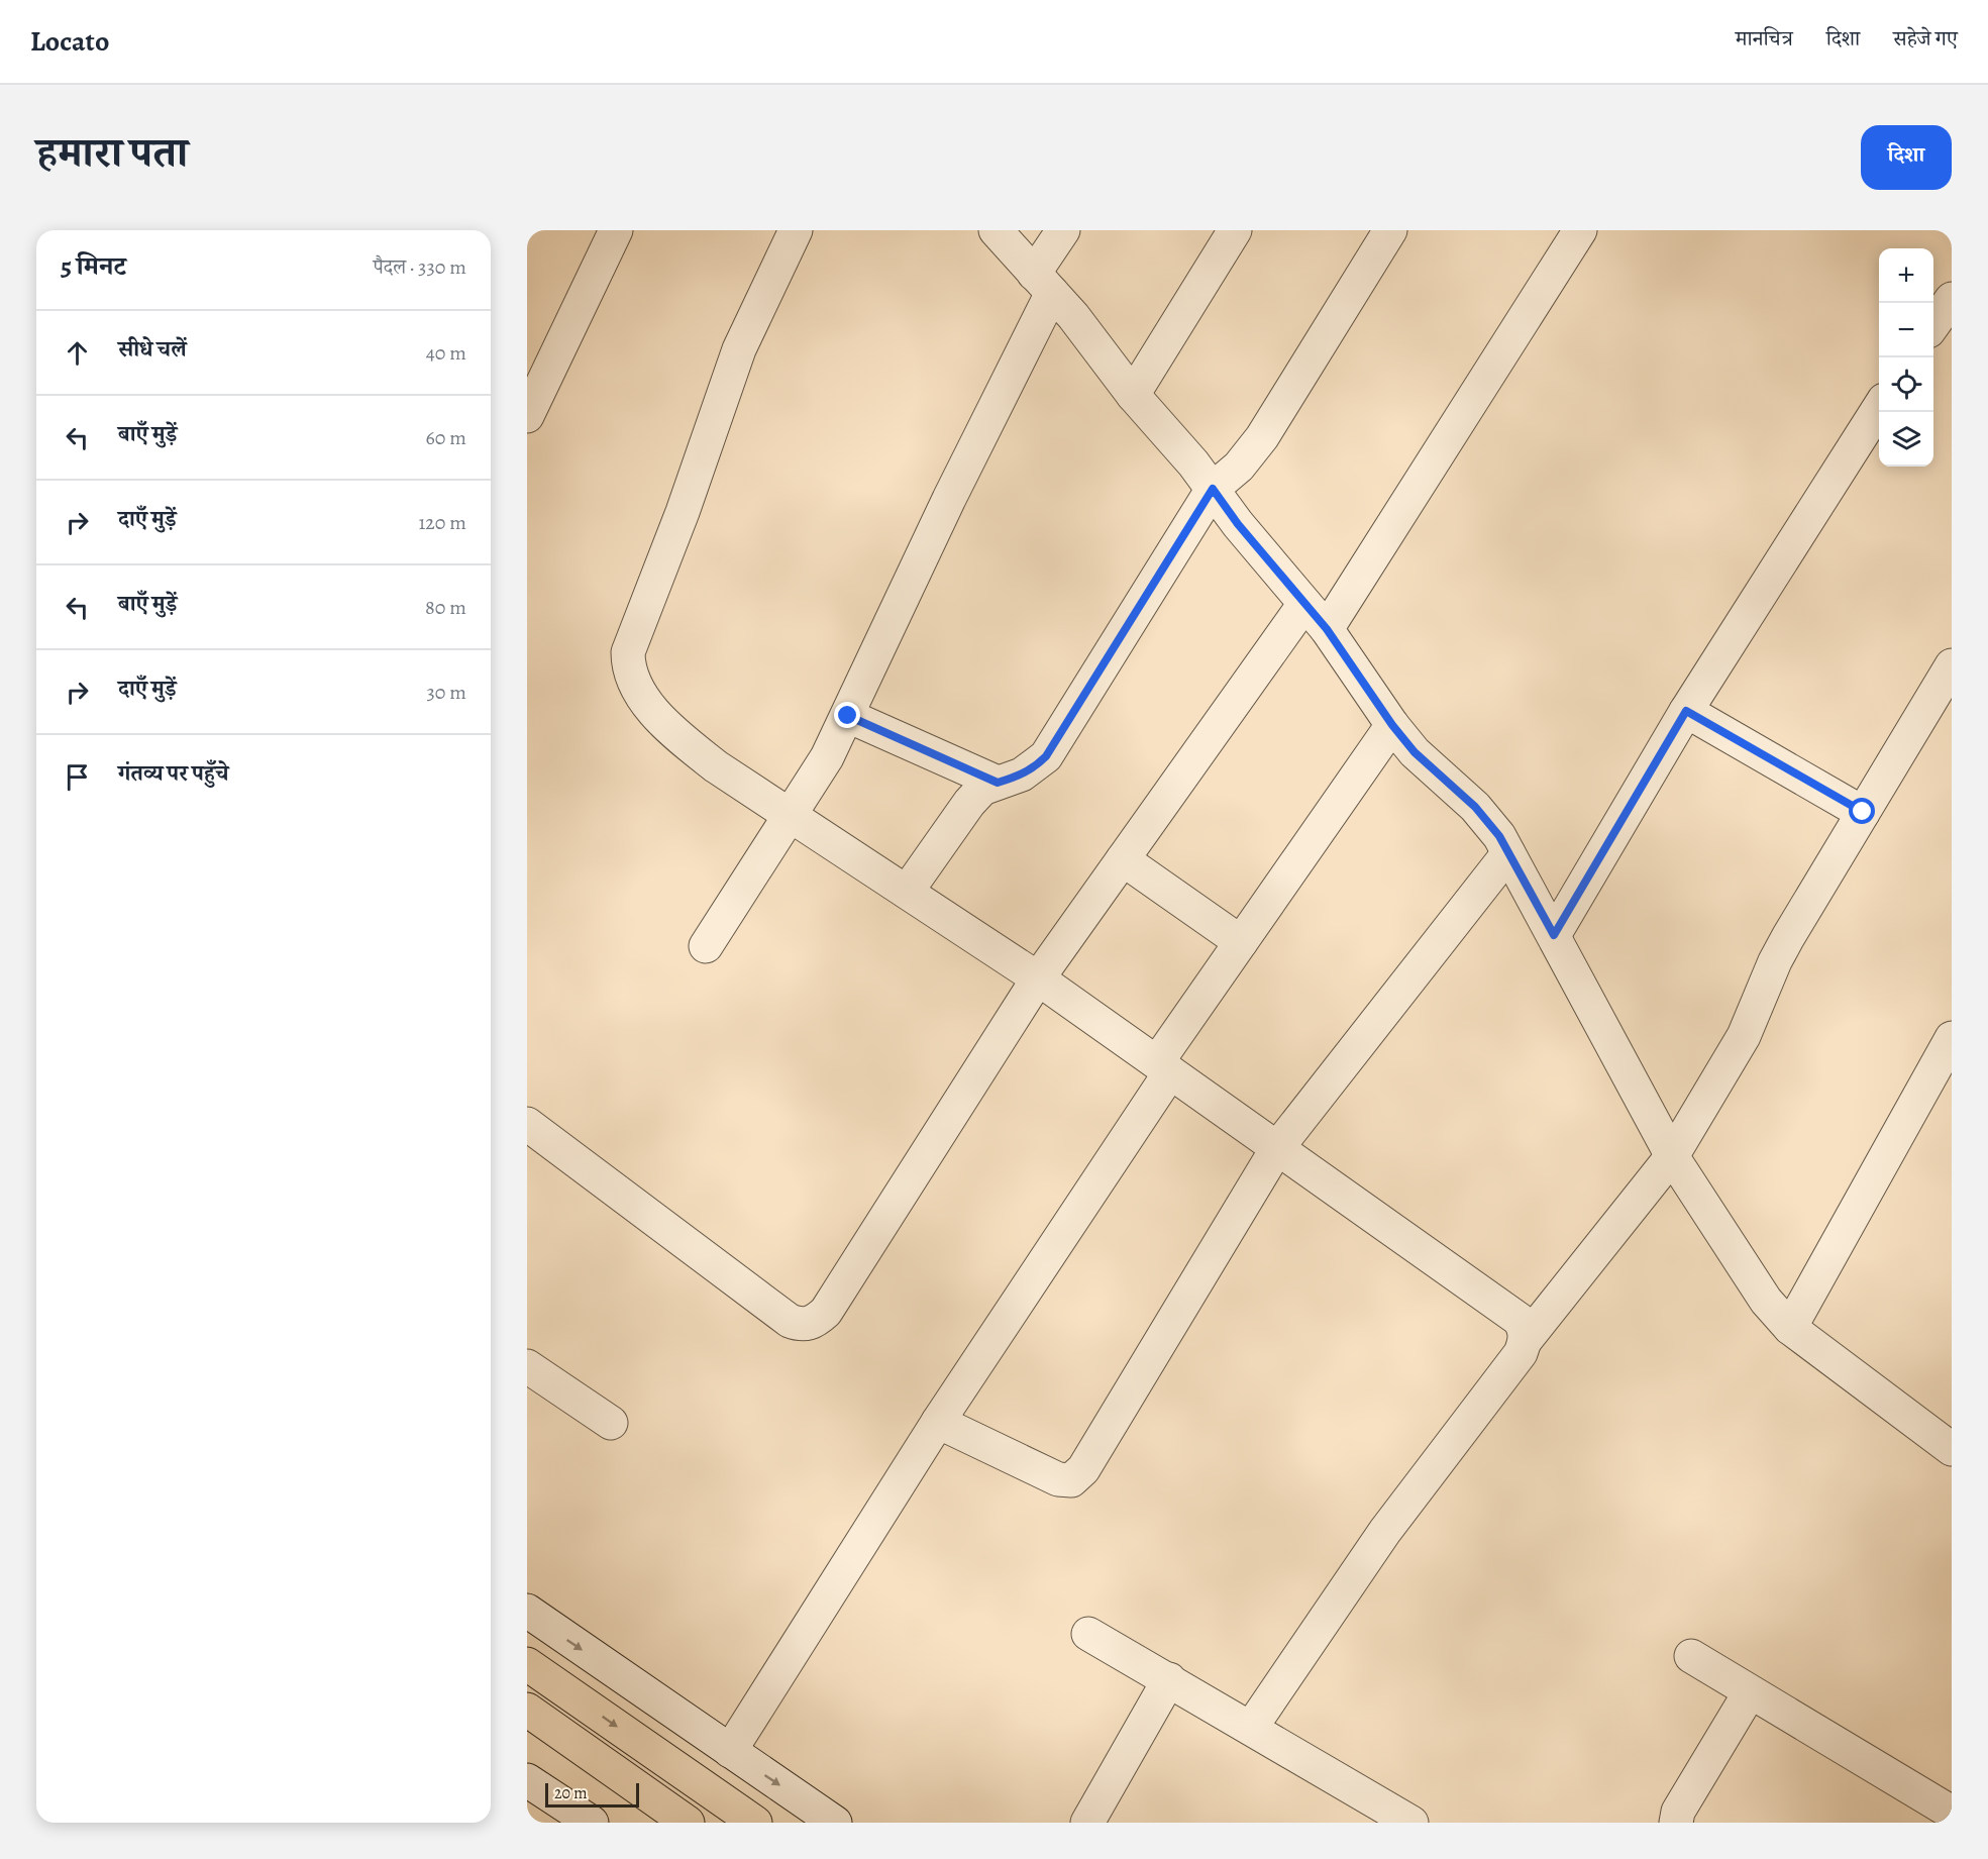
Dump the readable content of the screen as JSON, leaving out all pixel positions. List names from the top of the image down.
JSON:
{
  "scale_bar": "20 m",
  "page": {
    "header": "Locato",
    "nav": ["मानचित्र", "दिशा", "सहेजे गए"],
    "title": "हमारा पता",
    "buttons": "दिशा",
    "heading": ["5 मिनट", "पैदल · 330 m"],
    "map_buttons": ["+", "−"],
    "list": [
      ["सीधे चलें", "40 m"],
      ["बाएँ मुड़ें", "60 m"],
      ["दाएँ मुड़ें", "120 m"],
      ["बाएँ मुड़ें", "80 m"],
      ["दाएँ मुड़ें", "30 m"],
      "गंतव्य पर पहुँचे"
    ],
    "scale": "20 m"
  }
}
